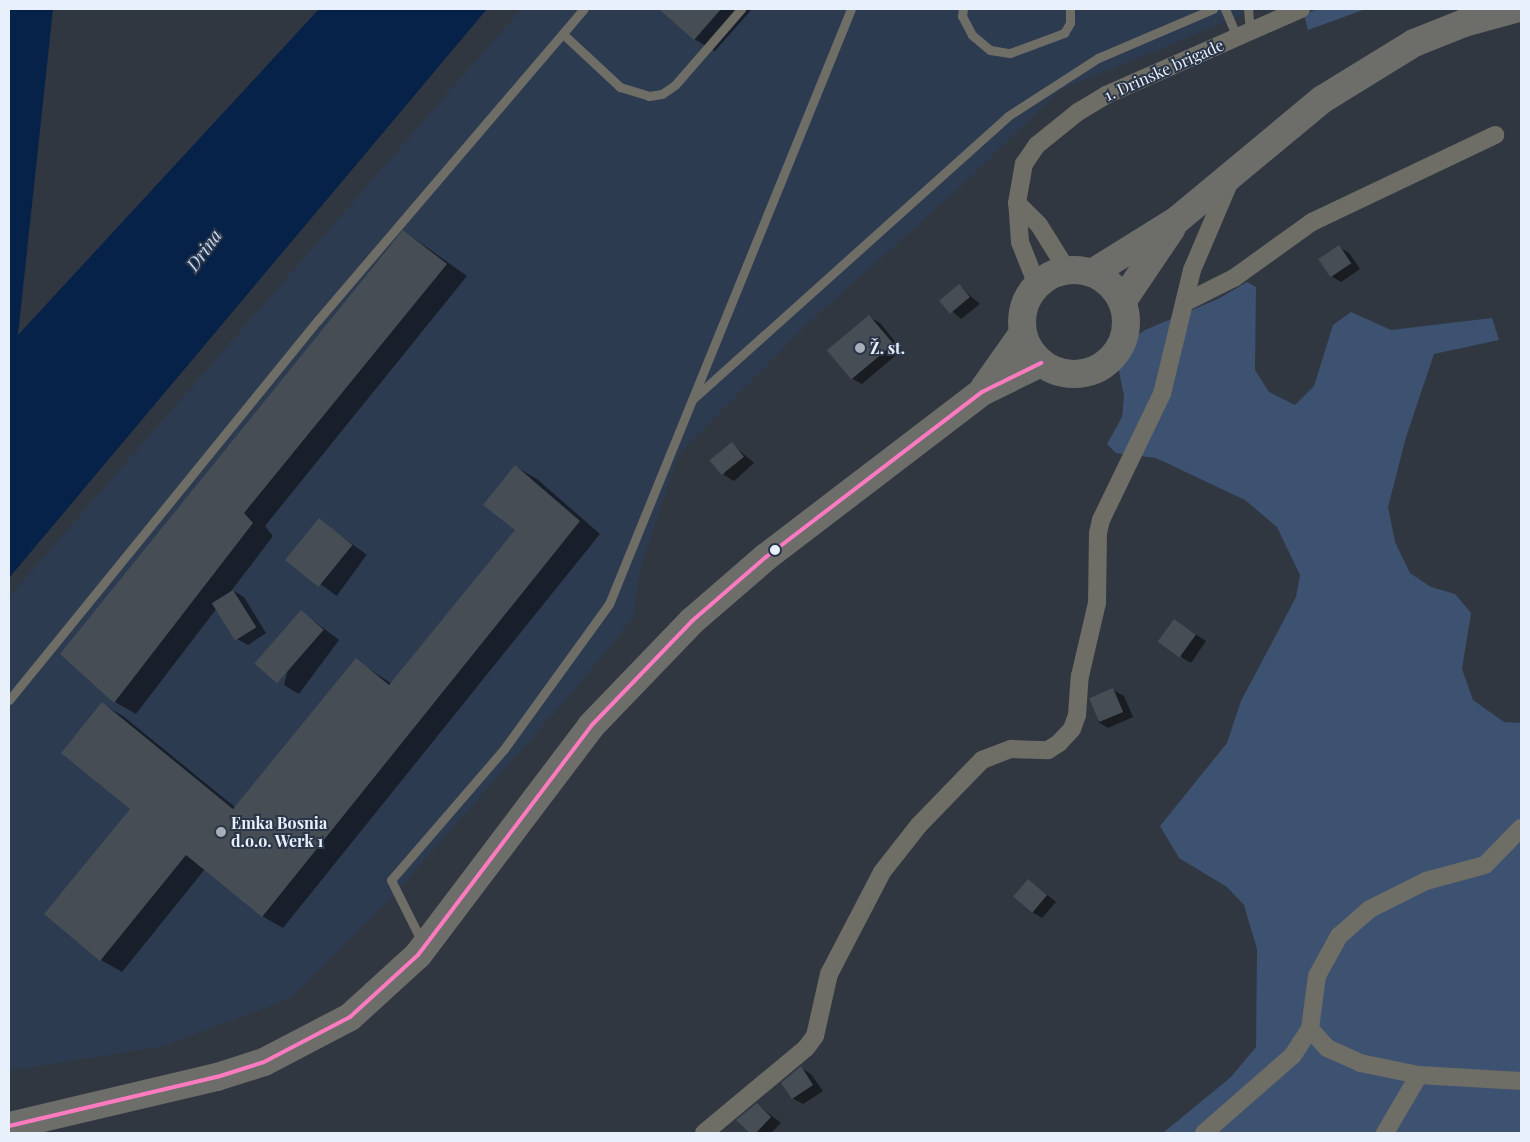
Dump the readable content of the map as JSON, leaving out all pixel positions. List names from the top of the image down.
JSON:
{
  "streets": {
    "street": ["1. Drinske brigade"]
  },
  "water": ["Drina"],
  "places": ["Ž. st.", "Emka Bosnia d.o.o. Werk 1"]
}
